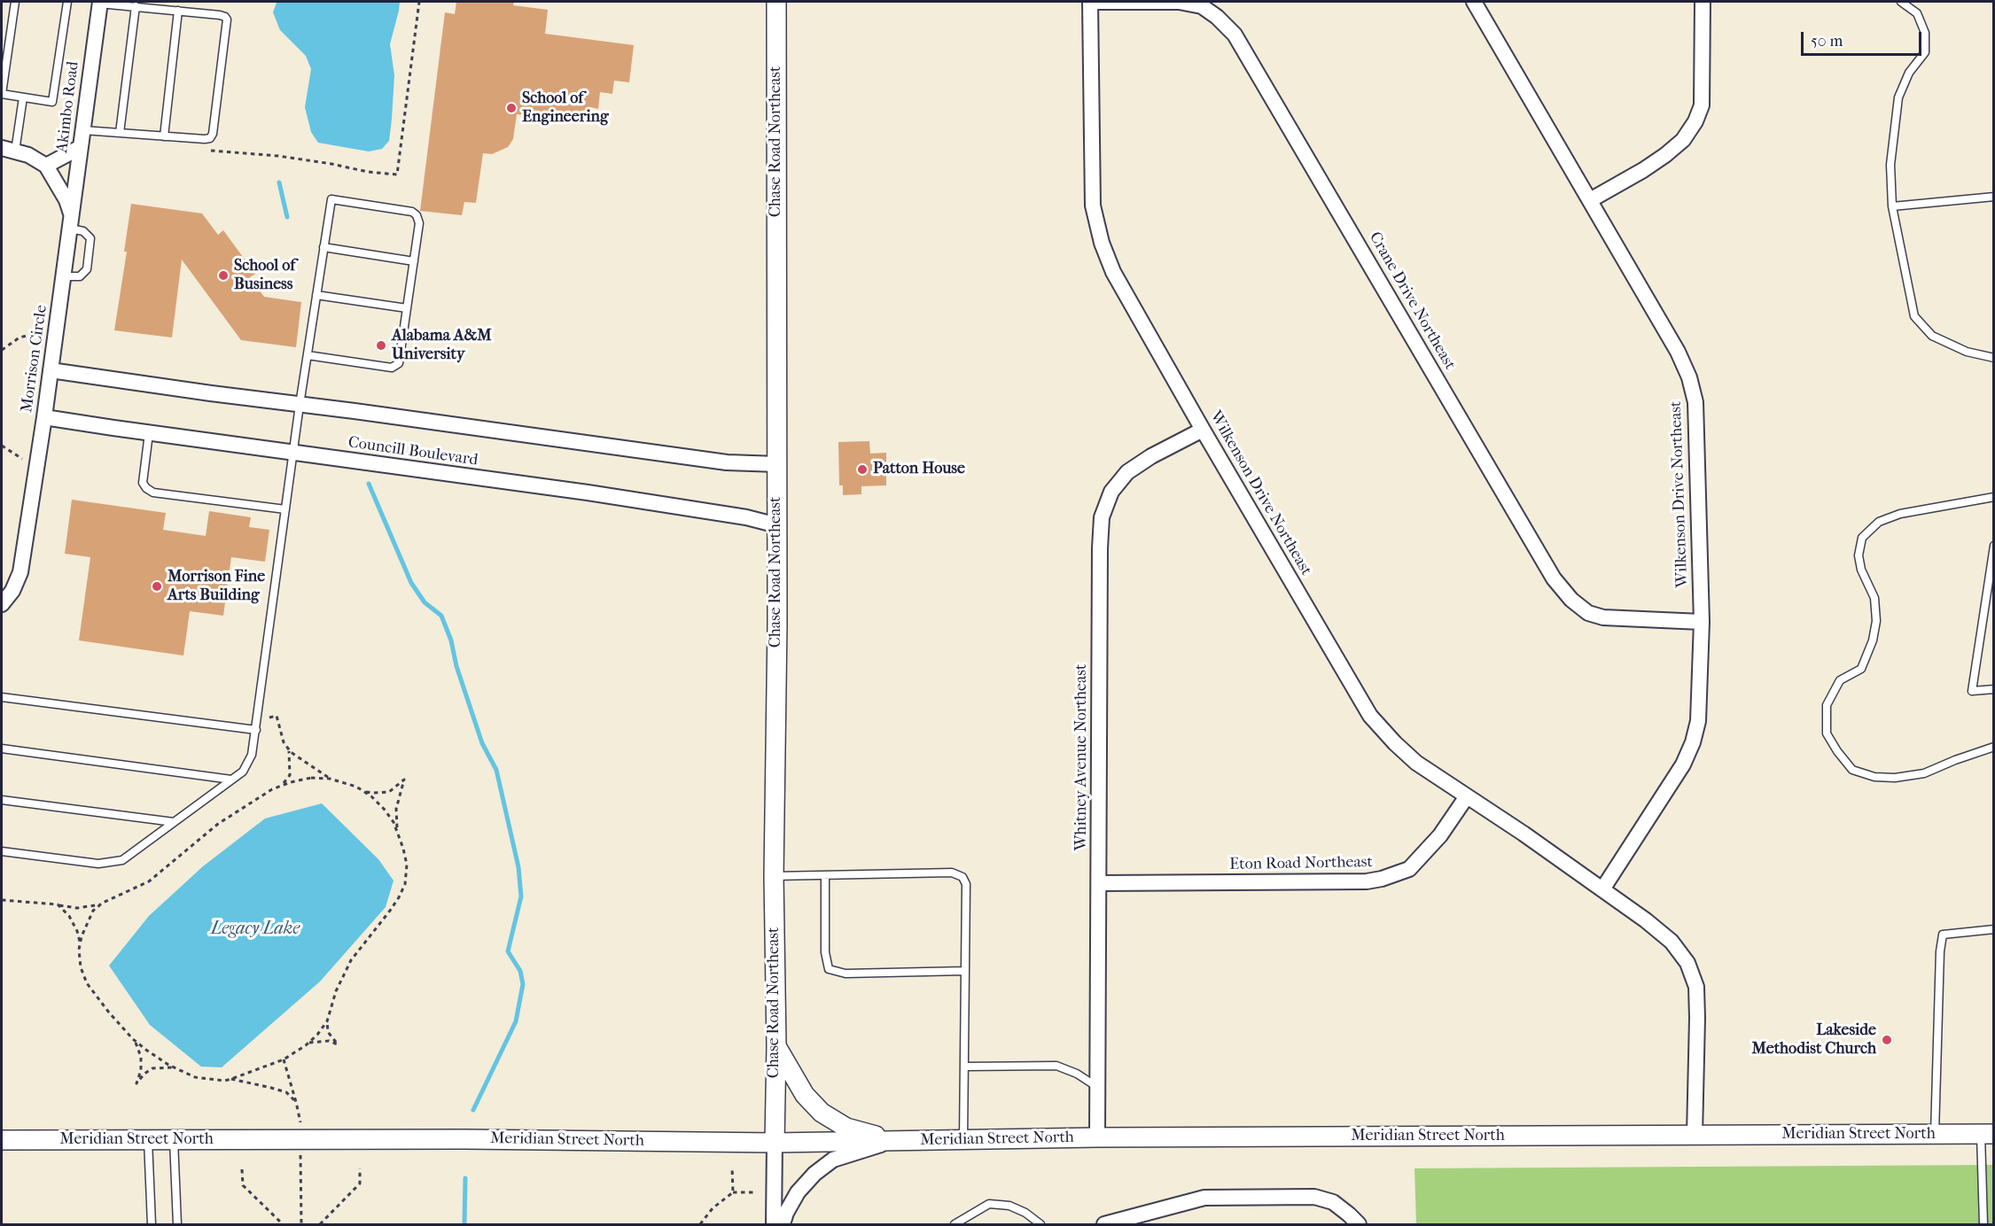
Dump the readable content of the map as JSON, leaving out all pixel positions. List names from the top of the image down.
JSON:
{
  "streets": {
    "street": [
      "Akimbo Road",
      "Chase Road Northeast",
      "Crane Drive Northeast",
      "Morrison Circle",
      "Councill Boulevard",
      "Wilkenson Drive Northeast",
      "Whitney Avenue Northeast",
      "Eton Road Northeast",
      "Meridian Street North"
    ]
  },
  "crossings": [
    ["Akimbo Road", "Morrison Circle"],
    ["Chase Road Northeast", "Councill Boulevard"],
    ["Chase Road Northeast", "Meridian Street North"],
    ["Crane Drive Northeast", "Wilkenson Drive Northeast"],
    ["Morrison Circle", "Councill Boulevard"],
    ["Wilkenson Drive Northeast", "Whitney Avenue Northeast"],
    ["Wilkenson Drive Northeast", "Eton Road Northeast"],
    ["Wilkenson Drive Northeast", "Meridian Street North"],
    ["Whitney Avenue Northeast", "Eton Road Northeast"],
    ["Whitney Avenue Northeast", "Meridian Street North"]
  ],
  "water": ["Legacy Lake"],
  "places": [
    "School of Engineering",
    "School of Business",
    "Alabama A&M University",
    "Patton House",
    "Morrison Fine Arts Building",
    "Lakeside Methodist Church"
  ],
  "scale_bar": "50 m"
}
